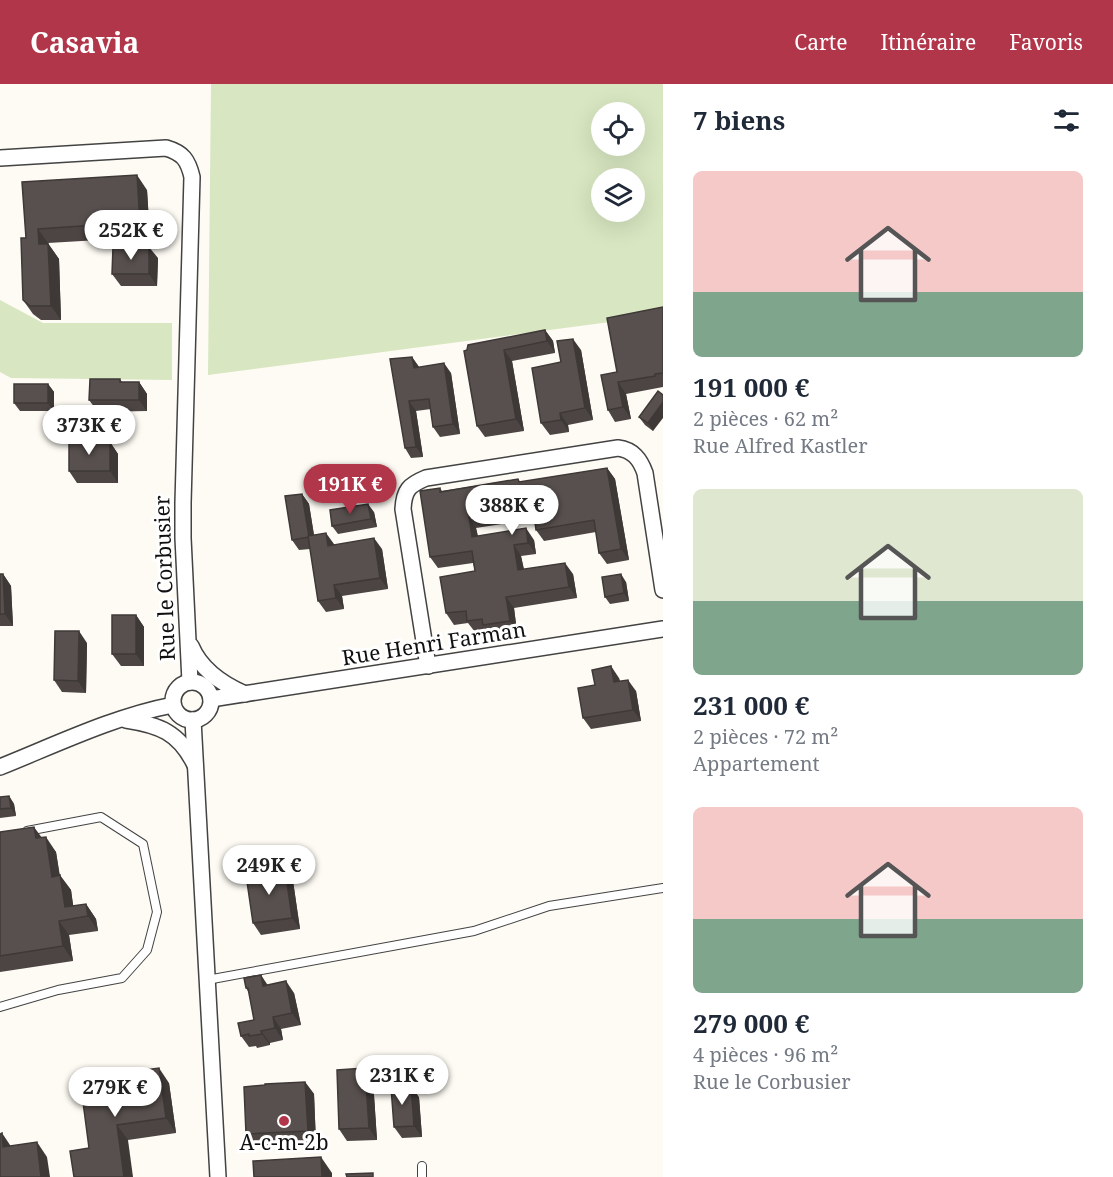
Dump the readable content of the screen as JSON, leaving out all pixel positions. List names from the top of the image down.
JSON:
{
  "streets": {
    "street": ["Rue le Corbusier", "Rue Henri Farman"]
  },
  "crossings": [
    ["Rue le Corbusier", "Rue Henri Farman"]
  ],
  "places": ["A-c-m-2b"],
  "page": {
    "header": "Casavia",
    "nav": ["Carte", "Itinéraire", "Favoris"],
    "heading": "7 biens",
    "list": [
      {
        "name": "191 000 €",
        "note": "2 pièces · 62 m² · Rue Alfred Kastler"
      },
      {
        "name": "231 000 €",
        "note": "2 pièces · 72 m² · Appartement"
      },
      {
        "name": "279 000 €",
        "note": "4 pièces · 96 m² · Rue le Corbusier"
      }
    ],
    "price": [
      "252K €",
      "373K €",
      "191K €",
      "388K €",
      "249K €",
      "231K €",
      "279K €"
    ]
  }
}
